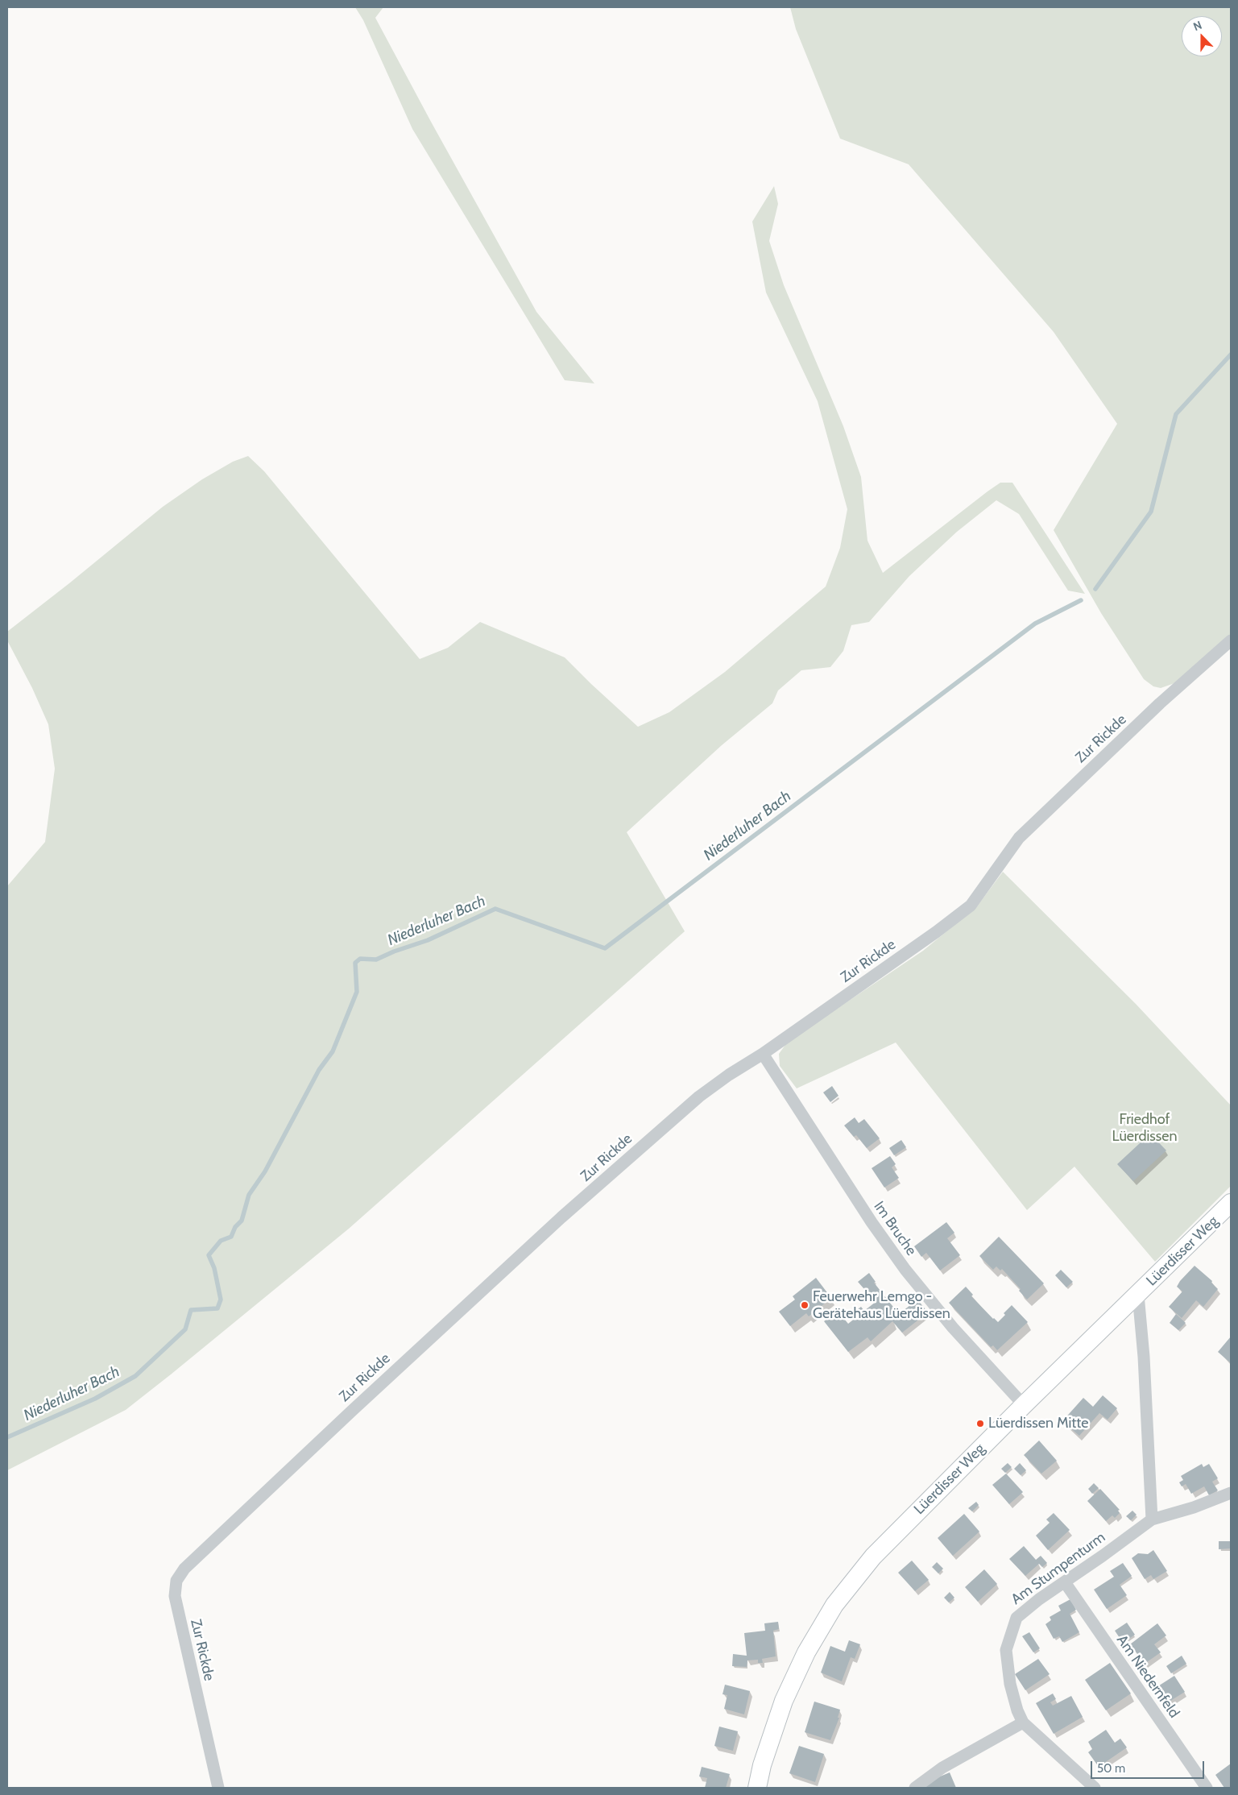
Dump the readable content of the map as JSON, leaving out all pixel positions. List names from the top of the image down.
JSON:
{
  "streets": {
    "main road": ["Lüerdisser Weg"],
    "street": [
      "Zur Rickde",
      "Im Bruche",
      "Am Stumpenturm",
      "Am Niedernfeld"
    ]
  },
  "crossings": [
    ["Zur Rickde", "Im Bruche"],
    ["Im Bruche", "Lüerdisser Weg"],
    ["Am Stumpenturm", "Am Niedernfeld"]
  ],
  "water": ["Niederluher Bach"],
  "parks": ["Friedhof Lüerdissen"],
  "places": ["Feuerwehr Lemgo - Gerätehaus Lüerdissen", "Lüerdissen Mitte"],
  "scale_bar": "50 m",
  "north": "top"
}
